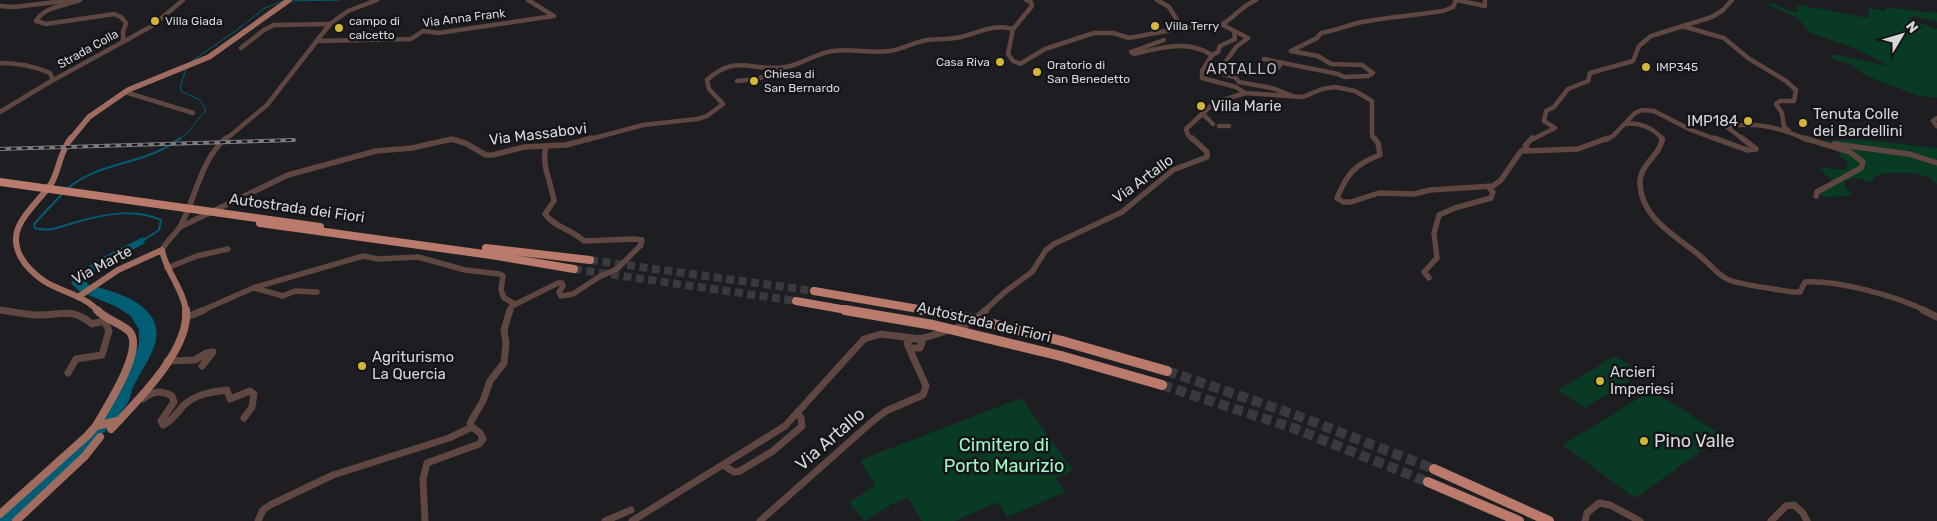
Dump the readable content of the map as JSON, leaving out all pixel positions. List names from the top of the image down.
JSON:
{
  "streets": {
    "highway": ["Autostrada dei Fiori"],
    "main road": ["Via Marte"],
    "street": [
      "Via Anna Frank",
      "Strada Colla",
      "Via Massabovi",
      "Via Artallo"
    ]
  },
  "districts": ["ARTALLO"],
  "parks": ["Cimitero di Porto Maurizio"],
  "places": [
    "Villa Giada",
    "Villa Terry",
    "campo di calcetto",
    "Casa Riva",
    "IMP345",
    "Oratorio di San Benedetto",
    "Chiesa di San Bernardo",
    "Villa Marie",
    "IMP184",
    "Tenuta Colle dei Bardellini",
    "Agriturismo La Quercia",
    "Arcieri Imperiesi",
    "Pino Valle"
  ],
  "north": "top right"
}
